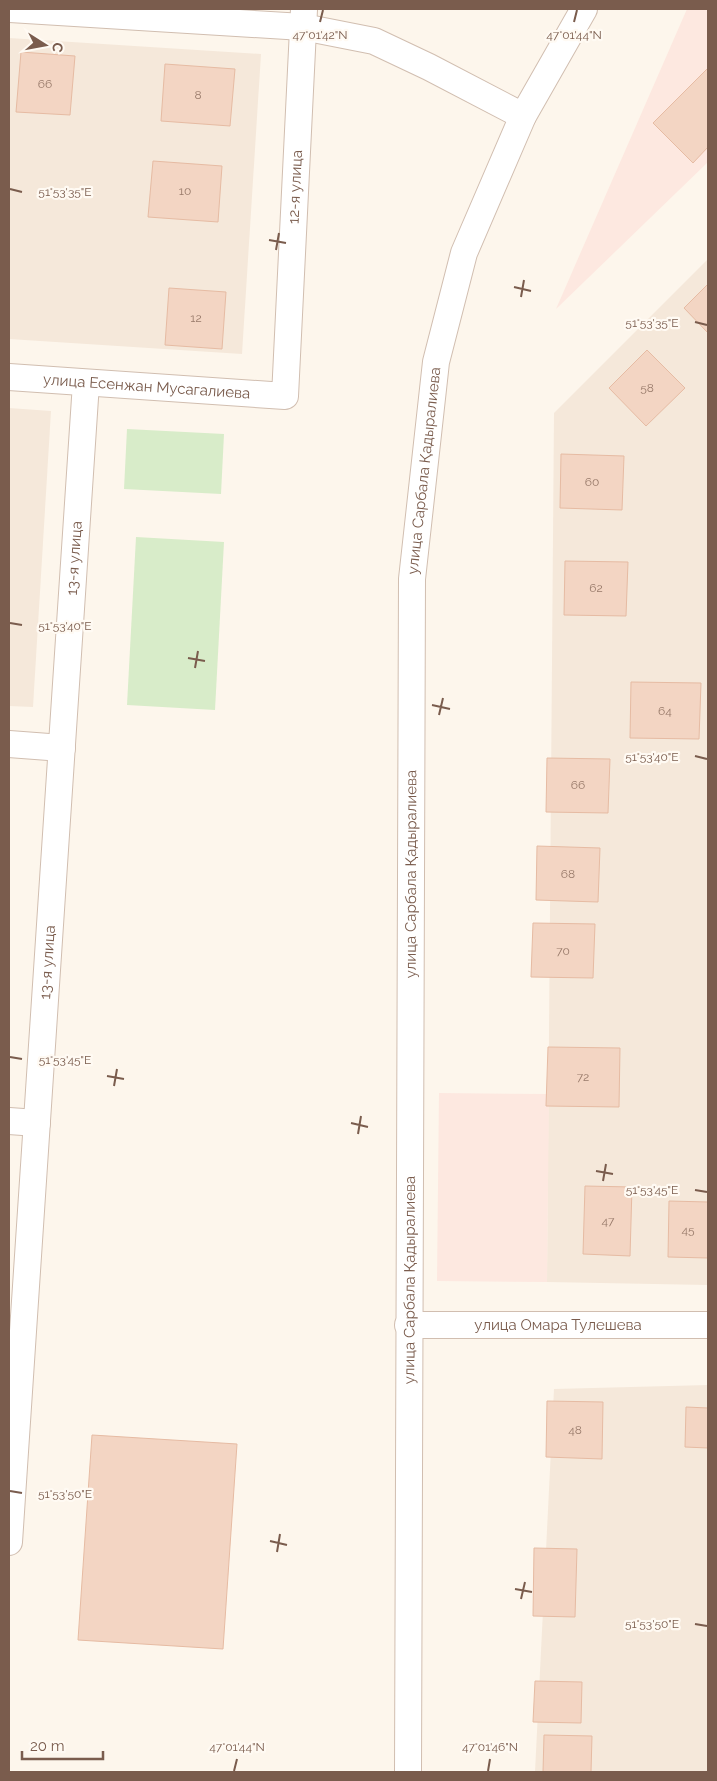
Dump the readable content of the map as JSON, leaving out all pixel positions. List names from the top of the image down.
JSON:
{
  "streets": {
    "street": [
      "12-я улица",
      "улица Есенжан Мусагалиева",
      "улица Сарбала Қадыралиева",
      "13-я улица",
      "улица Омара Тулешева"
    ]
  },
  "crossings": [
    ["12-я улица", "улица Есенжан Мусагалиева"],
    ["улица Есенжан Мусагалиева", "13-я улица"],
    ["улица Сарбала Қадыралиева", "улица Омара Тулешева"]
  ],
  "house_numbers": [
    "66",
    "8",
    "10",
    "12",
    "58",
    "60",
    "62",
    "64",
    "66",
    "68",
    "70",
    "72",
    "47",
    "45",
    "48"
  ],
  "scale_bar": "20 m",
  "north": "right",
  "coordinates": [
    "47°01'42\"N",
    "47°01'44\"N",
    "51°53'35\"E",
    "51°53'40\"E",
    "51°53'45\"E",
    "51°53'50\"E",
    "47°01'46\"N"
  ]
}
